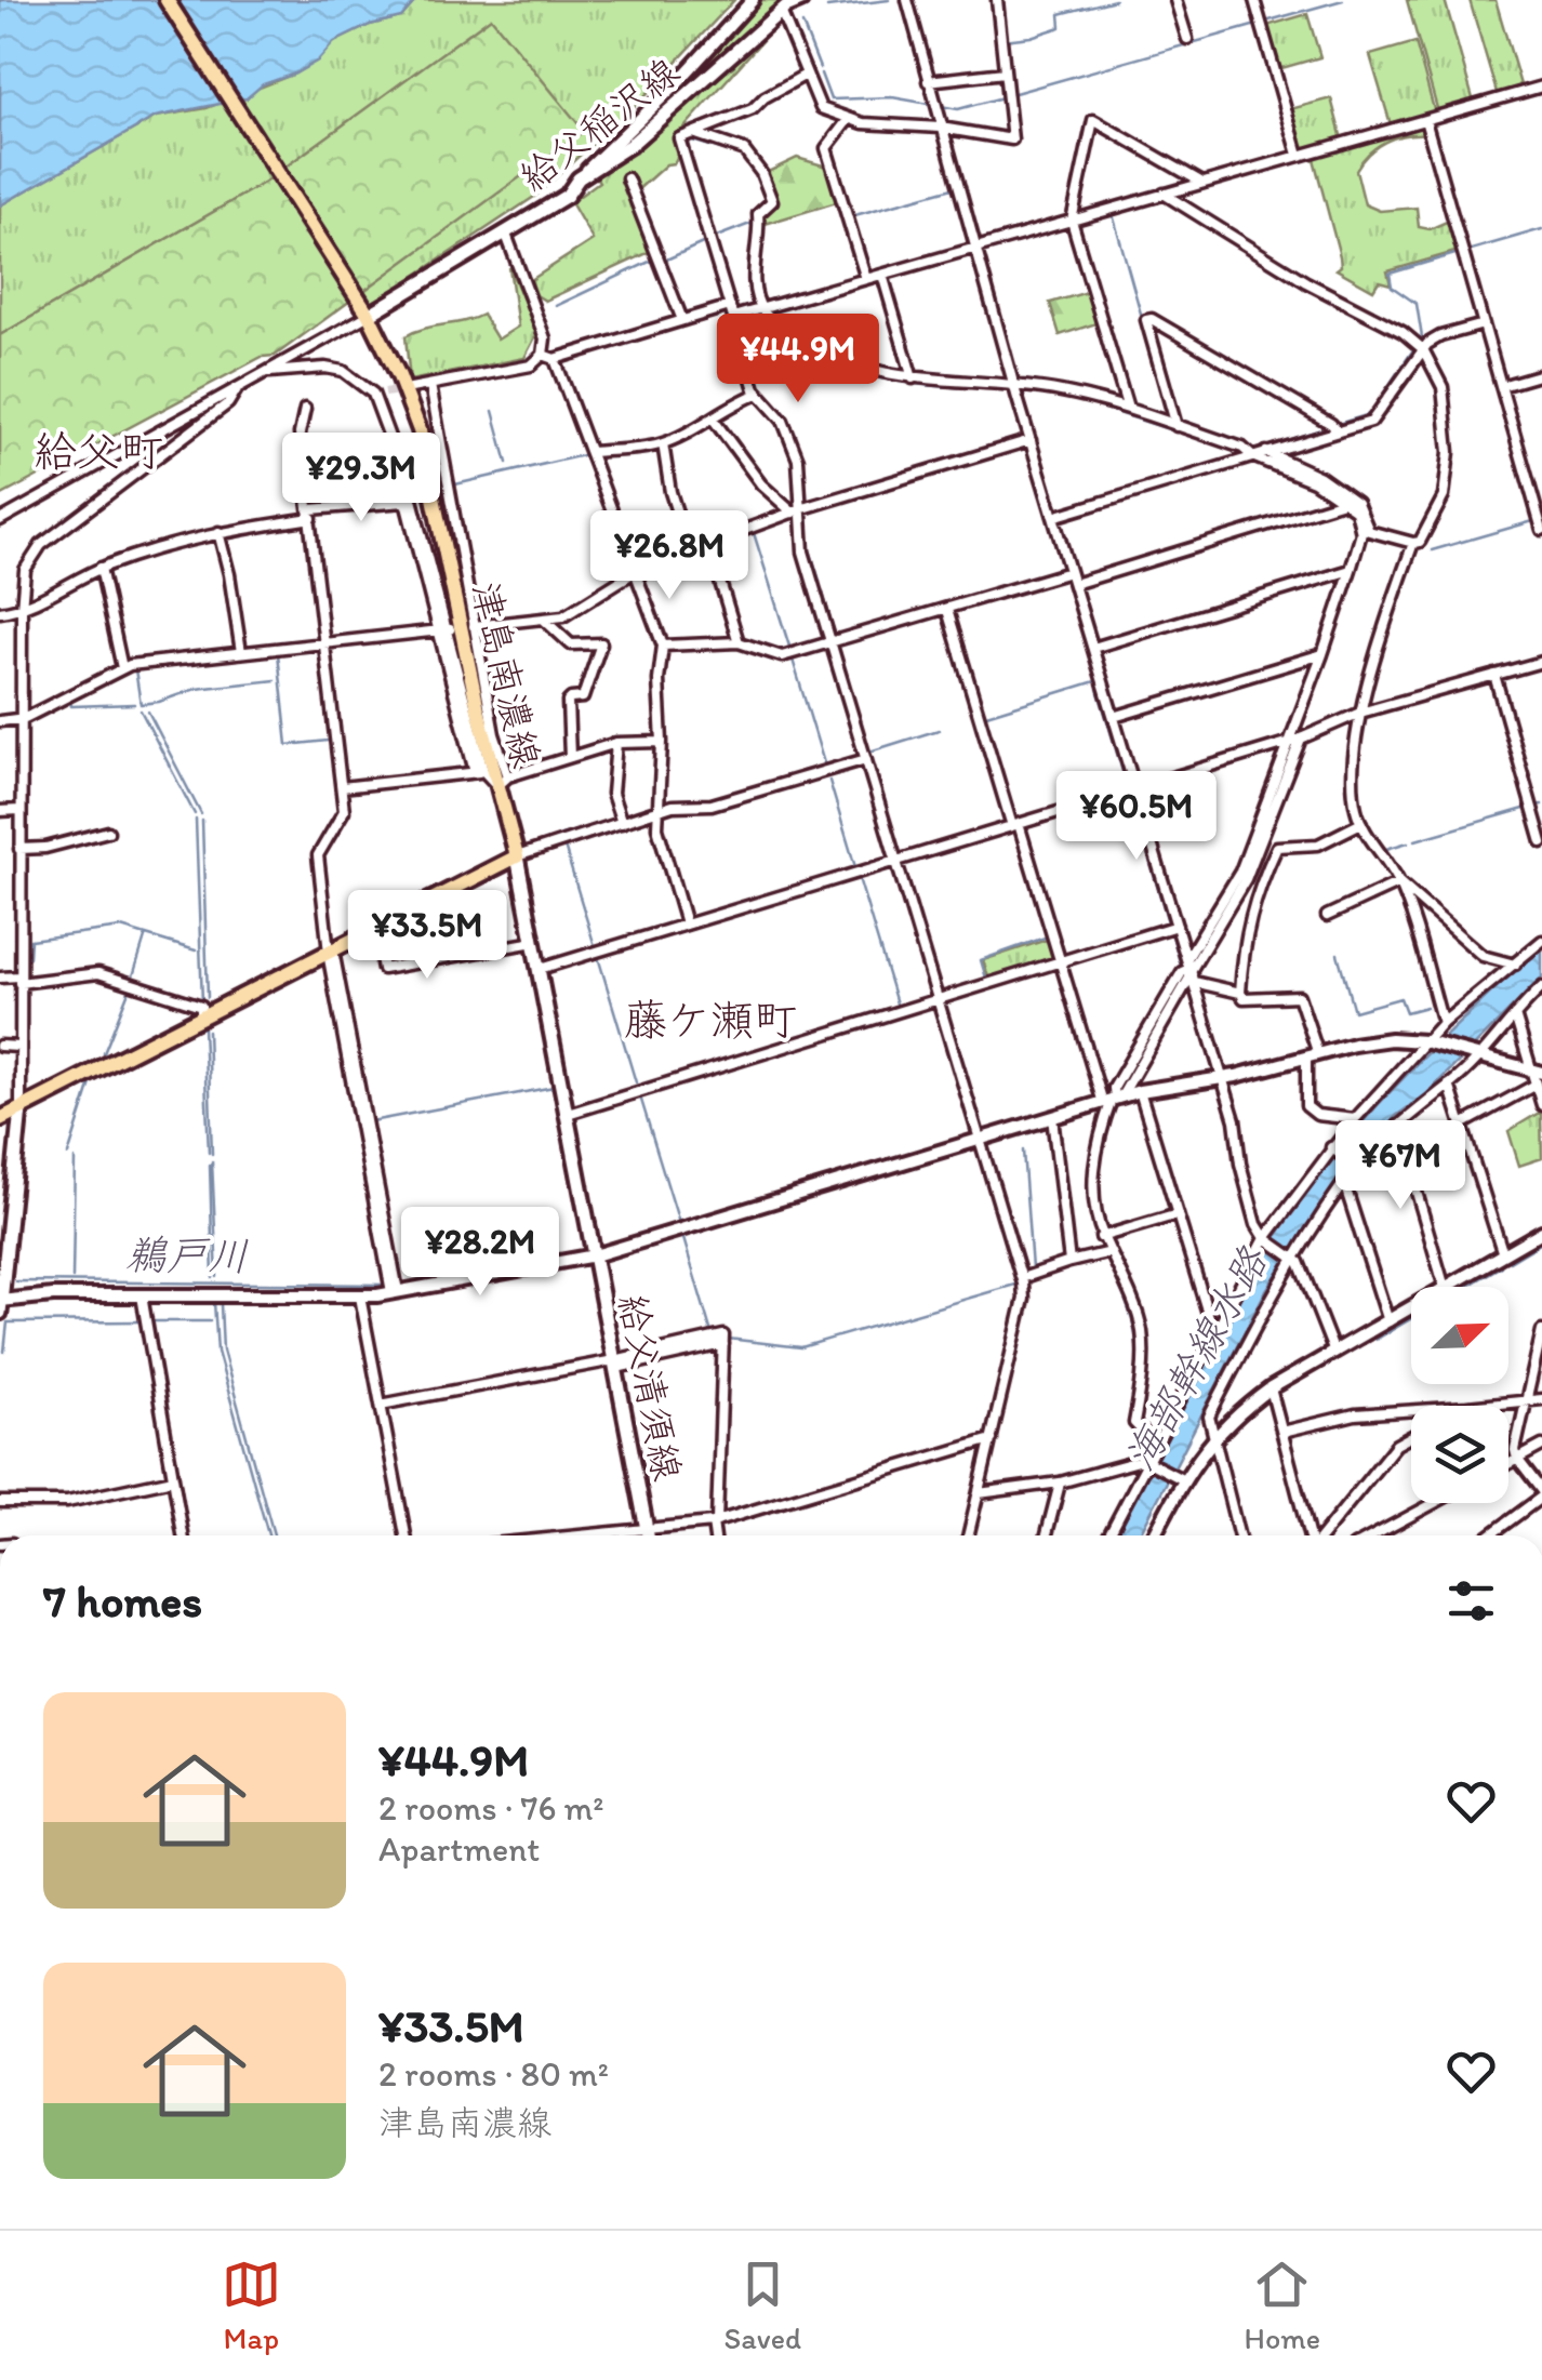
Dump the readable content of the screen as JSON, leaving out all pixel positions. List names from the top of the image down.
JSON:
{
  "streets": {
    "main road": ["給父稲沢線", "津島南濃線", "給父清須線"]
  },
  "crossings": [
    ["給父稲沢線", "津島南濃線"],
    ["津島南濃線", "給父清須線"]
  ],
  "districts": ["給父町", "藤ケ瀬町"],
  "water": ["鵜戸川", "海部幹線水路"],
  "north": "top right",
  "page": {
    "price": [
      "¥44.9M",
      "¥29.3M",
      "¥26.8M",
      "¥60.5M",
      "¥33.5M",
      "¥67M",
      "¥28.2M"
    ],
    "heading": "7 homes",
    "list": [
      {
        "name": "¥44.9M",
        "note": "2 rooms · 76 m² · Apartment"
      },
      {
        "name": "¥33.5M",
        "note": "2 rooms · 80 m² · 津島南濃線"
      }
    ],
    "tabs": ["Map", "Saved", "Home"]
  }
}
